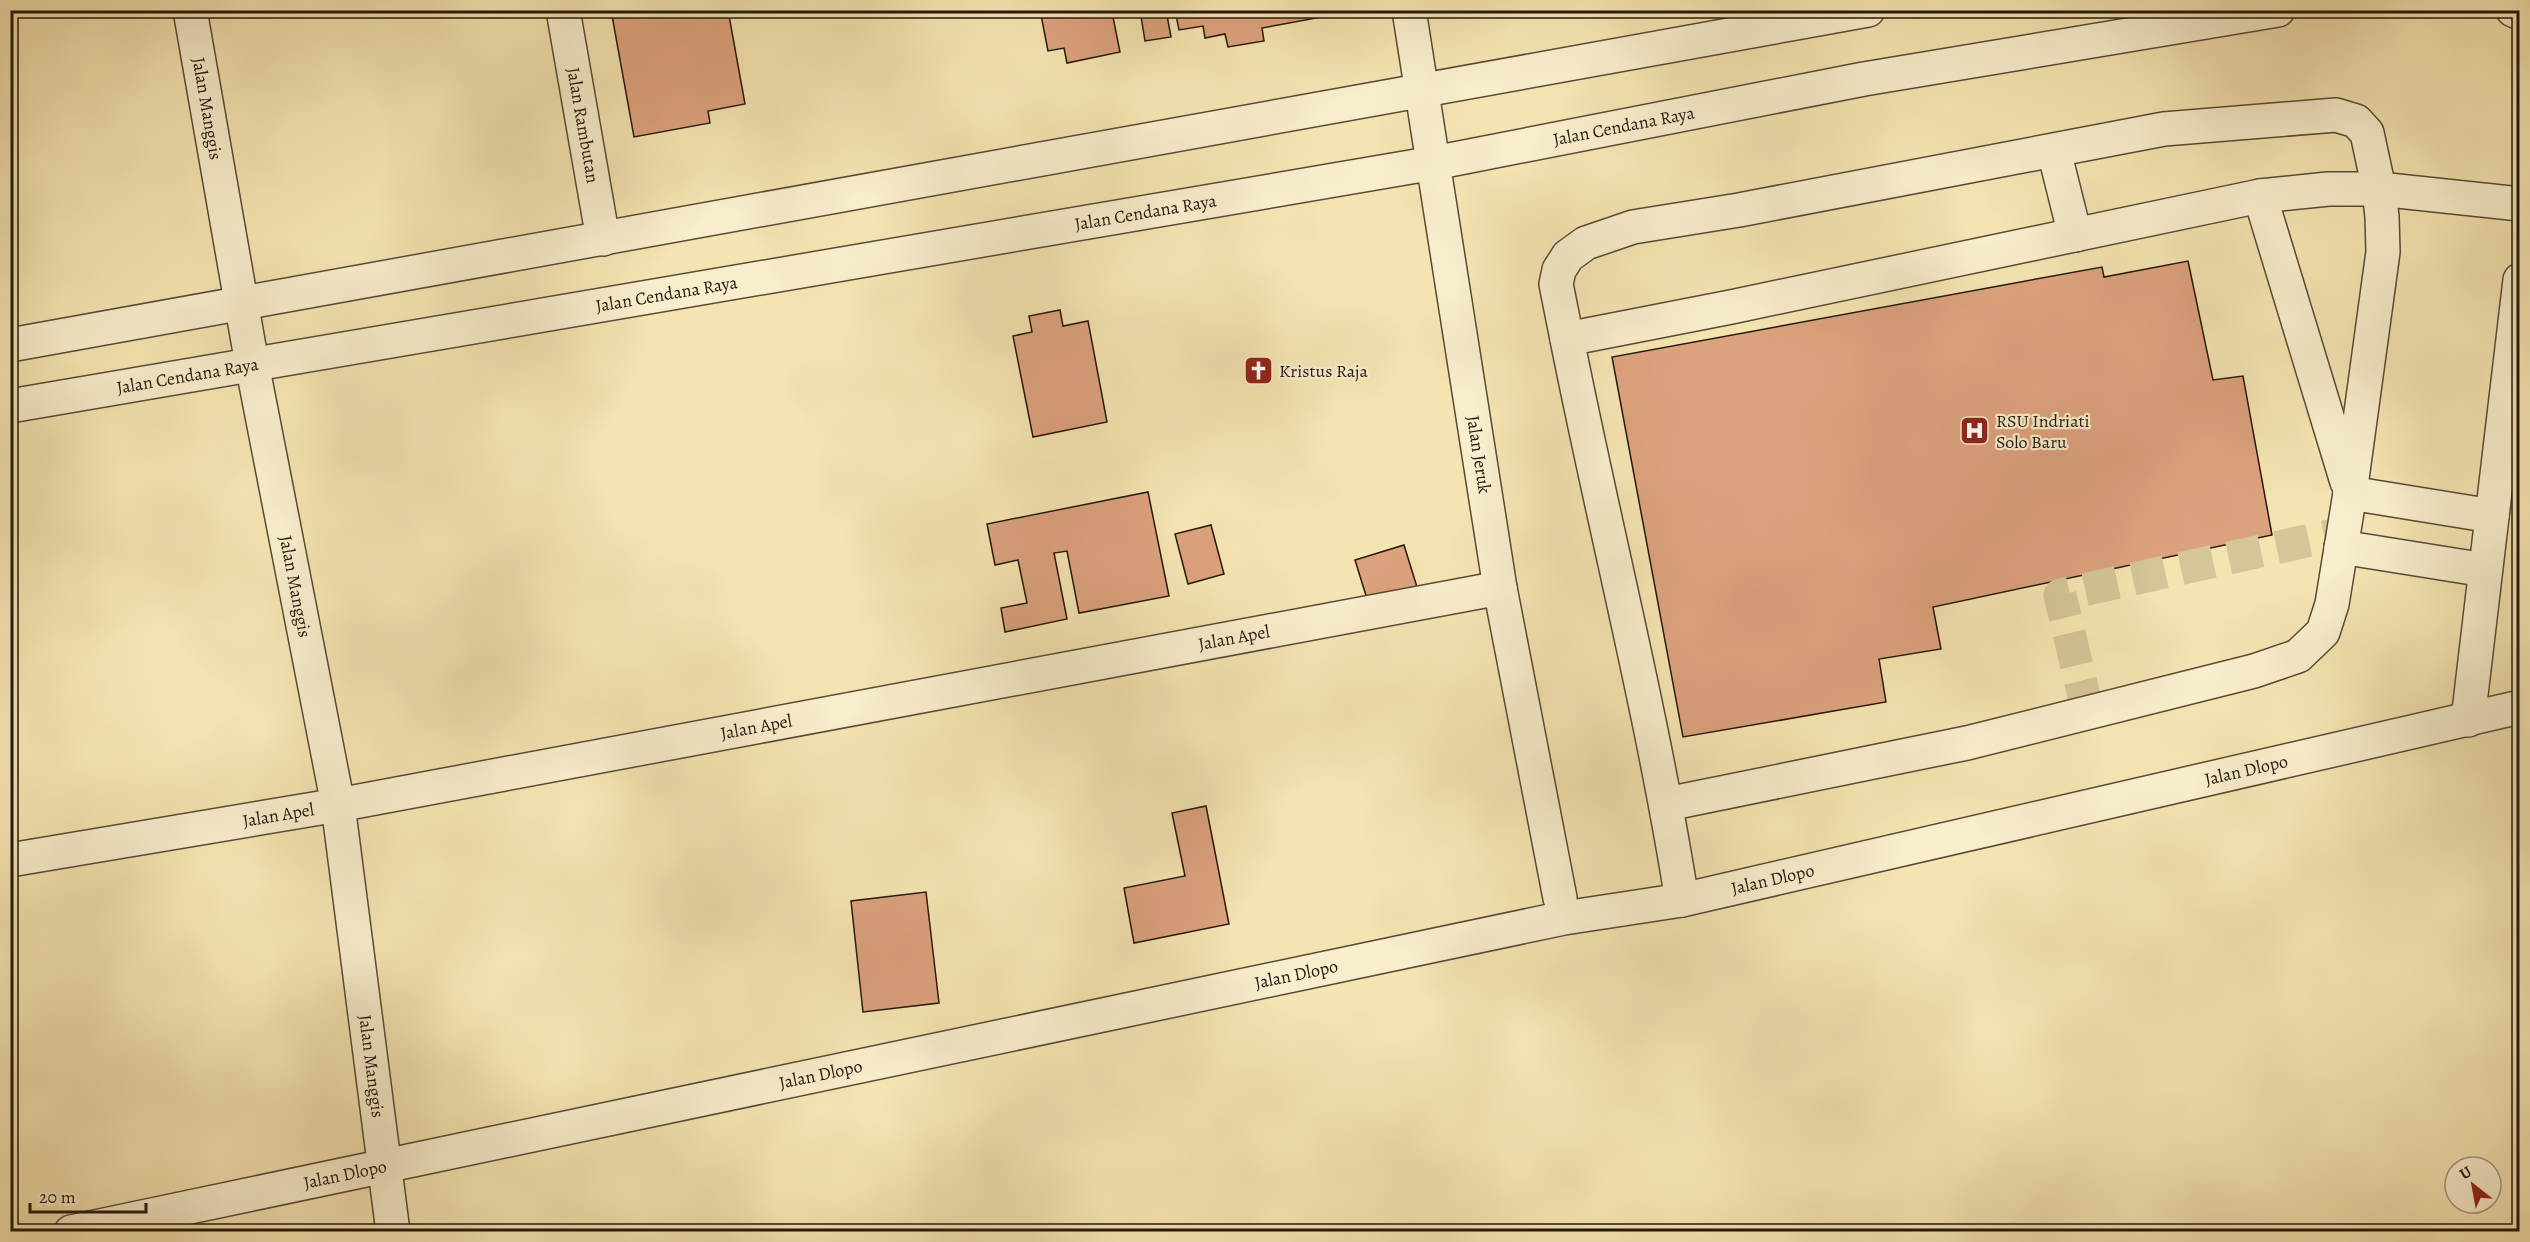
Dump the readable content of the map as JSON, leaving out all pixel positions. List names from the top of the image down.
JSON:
{
  "streets": {
    "street": [
      "Jalan Manggis",
      "Jalan Rambutan",
      "Jalan Cendana Raya",
      "Jalan Jeruk",
      "Jalan Apel",
      "Jalan Dlopo"
    ]
  },
  "crossings": [
    ["Jalan Manggis", "Jalan Cendana Raya"],
    ["Jalan Manggis", "Jalan Apel"],
    ["Jalan Manggis", "Jalan Dlopo"],
    ["Jalan Cendana Raya", "Jalan Jeruk"],
    ["Jalan Jeruk", "Jalan Apel"]
  ],
  "places": {
    "church": ["Kristus Raja"],
    "hospital": ["RSU Indriati Solo Baru"]
  },
  "scale_bar": "20 m",
  "north": "top left"
}
